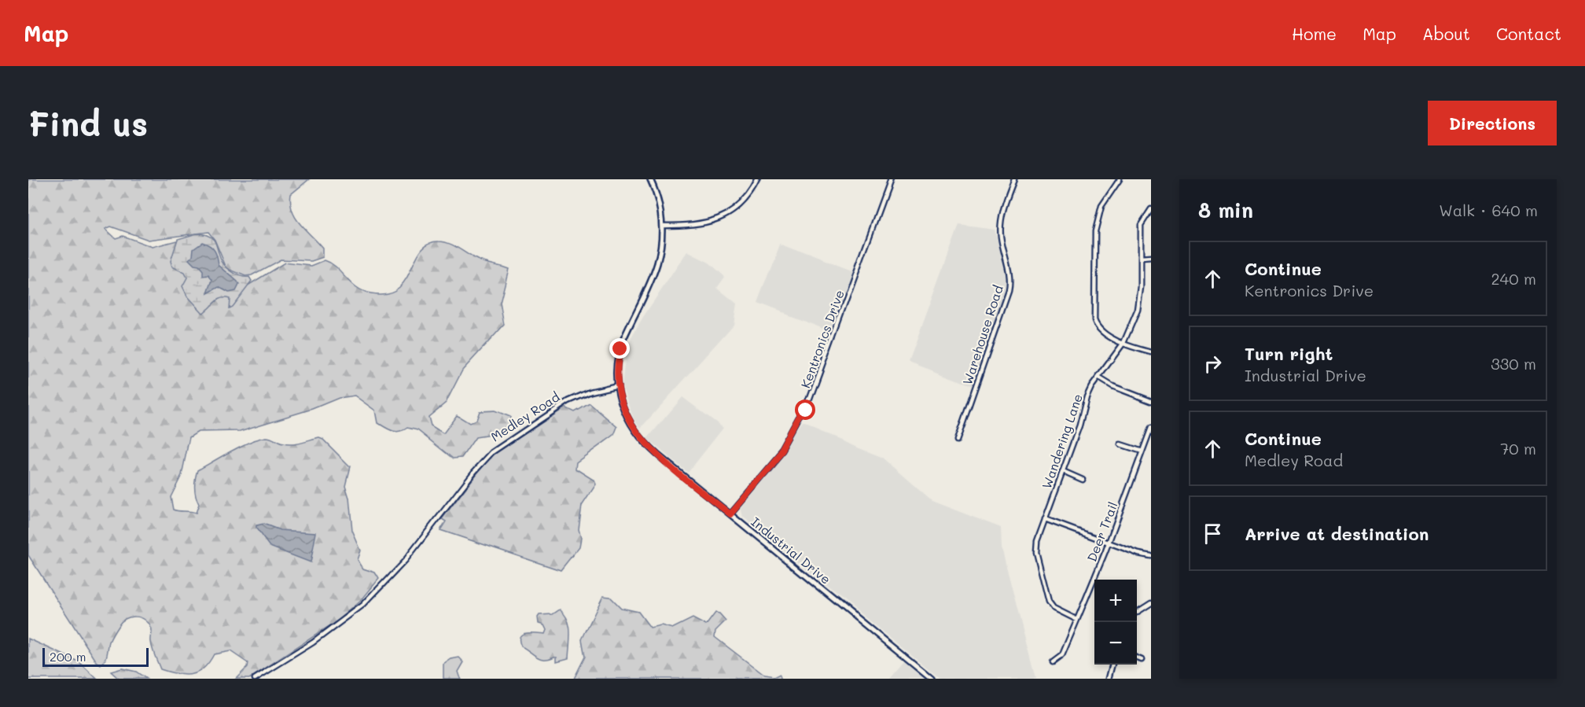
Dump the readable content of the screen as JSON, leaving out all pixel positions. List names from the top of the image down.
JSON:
{
  "streets": {
    "street": [
      "Warehouse Road",
      "Kentronics Drive",
      "Medley Road",
      "Wandering Lane",
      "Deer Trail",
      "Industrial Drive"
    ]
  },
  "crossings": [
    ["Kentronics Drive", "Industrial Drive"],
    ["Medley Road", "Industrial Drive"],
    ["Wandering Lane", "Deer Trail"]
  ],
  "scale_bar": "200 m",
  "page": {
    "header": "Map",
    "nav": [
      "Home",
      "Map",
      "About",
      "Contact"
    ],
    "buttons": "Directions",
    "title": "Find us",
    "heading": ["8 min", "Walk · 640 m"],
    "list": [
      ["Continue", "Kentronics Drive", "240 m"],
      ["Turn right", "Industrial Drive", "330 m"],
      ["Continue", "Medley Road", "70 m"],
      "Arrive at destination"
    ],
    "map_buttons": ["+", "−"],
    "scale": "200 m"
  }
}
